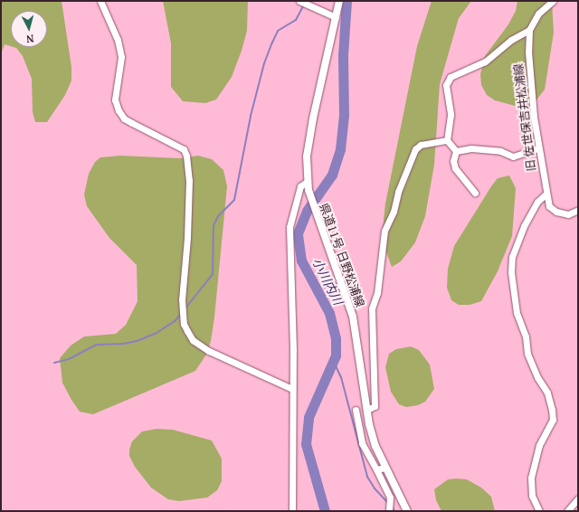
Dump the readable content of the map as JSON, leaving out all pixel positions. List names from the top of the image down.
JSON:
{
  "streets": {
    "main road": ["県道11号 日野松浦線"],
    "street": ["旧 佐世保吉井松浦線"]
  },
  "water": ["小川内川"],
  "north": "bottom"
}
